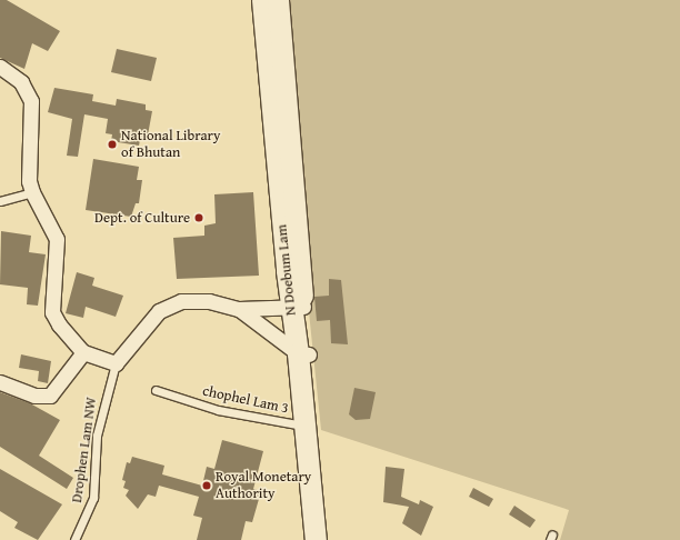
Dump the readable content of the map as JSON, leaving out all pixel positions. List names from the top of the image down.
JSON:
{
  "streets": {
    "main road": ["N Doebum Lam"],
    "lane": ["chophel Lam 3", "Drophen Lam NW"]
  },
  "crossings": [
    ["N Doebum Lam", "chophel Lam 3"]
  ],
  "places": ["National Library of Bhutan", "Dept. of Culture", "Royal Monetary Authority"]
}
